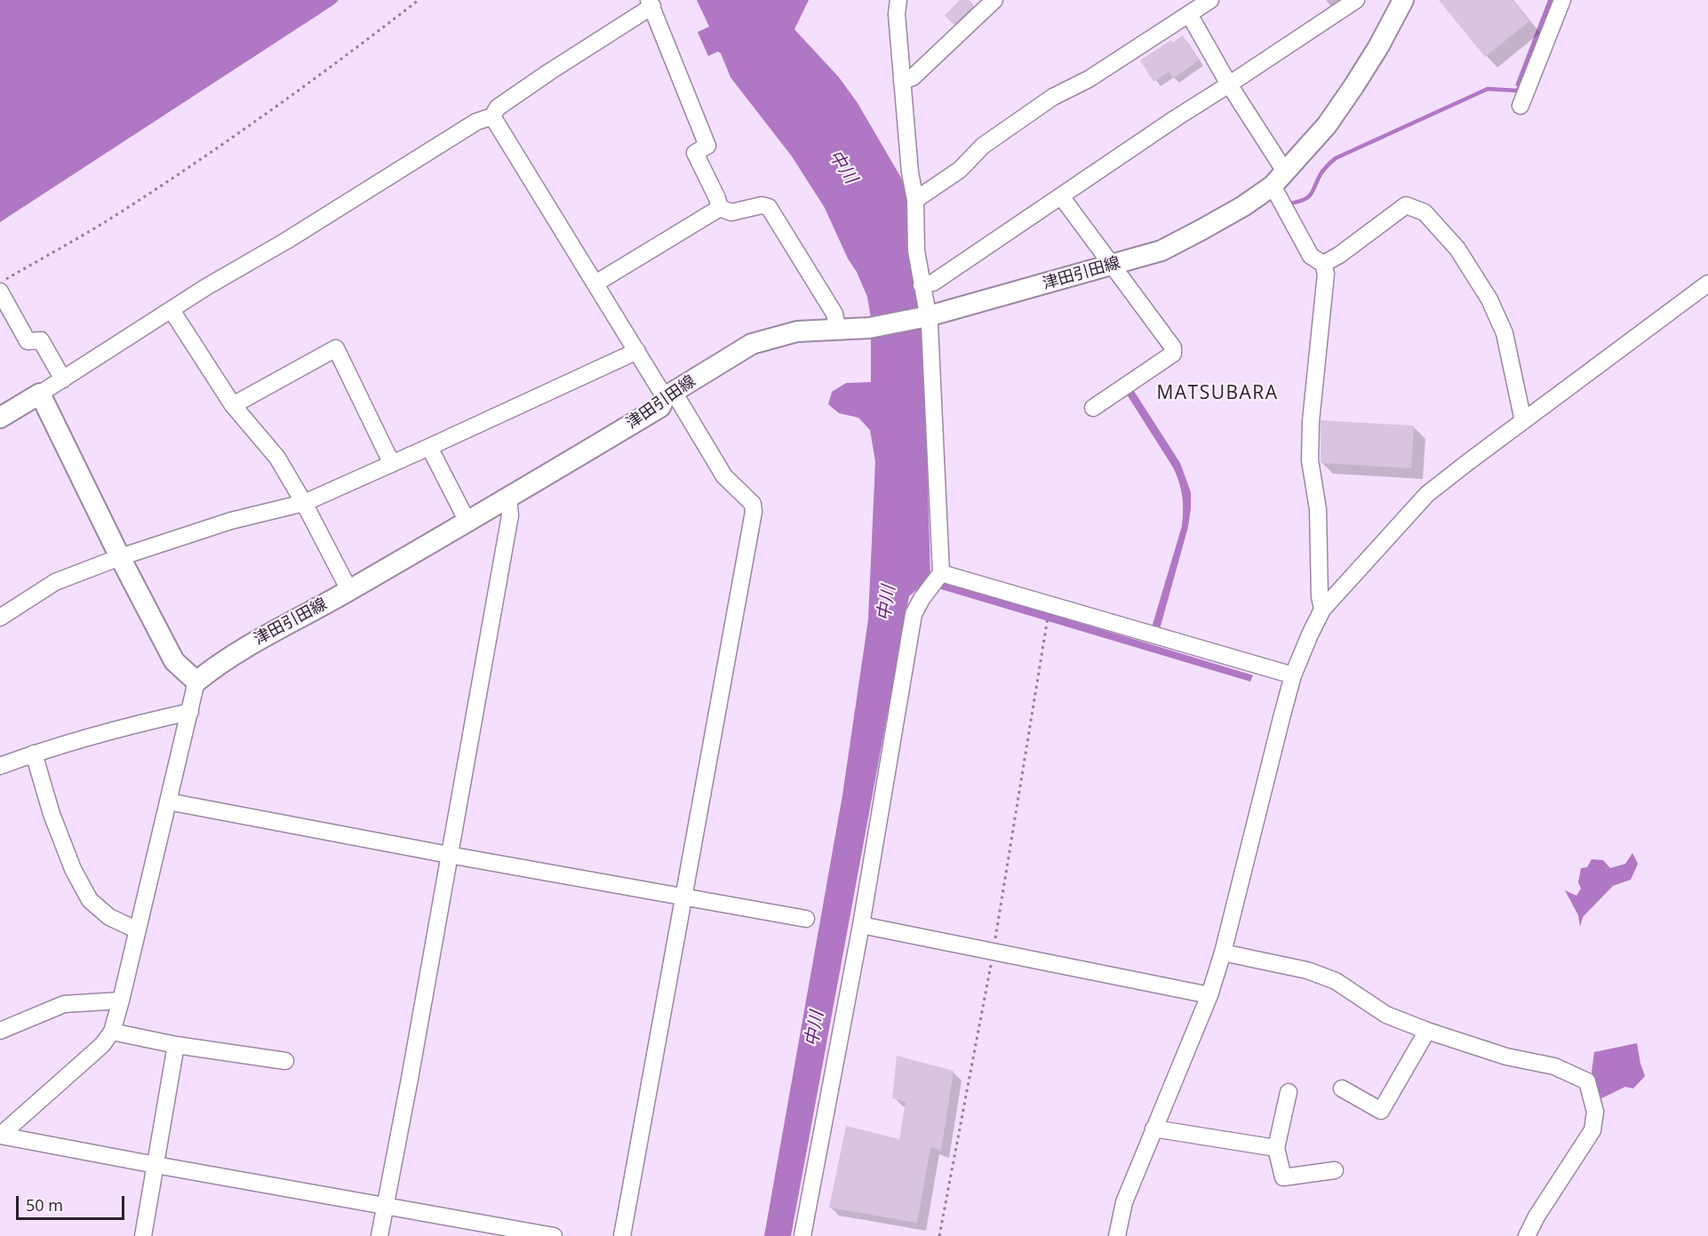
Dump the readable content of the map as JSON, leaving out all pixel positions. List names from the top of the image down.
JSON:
{
  "streets": {
    "main road": ["津田引田線"]
  },
  "districts": ["MATSUBARA"],
  "water": ["中川"],
  "scale_bar": "50 m"
}
